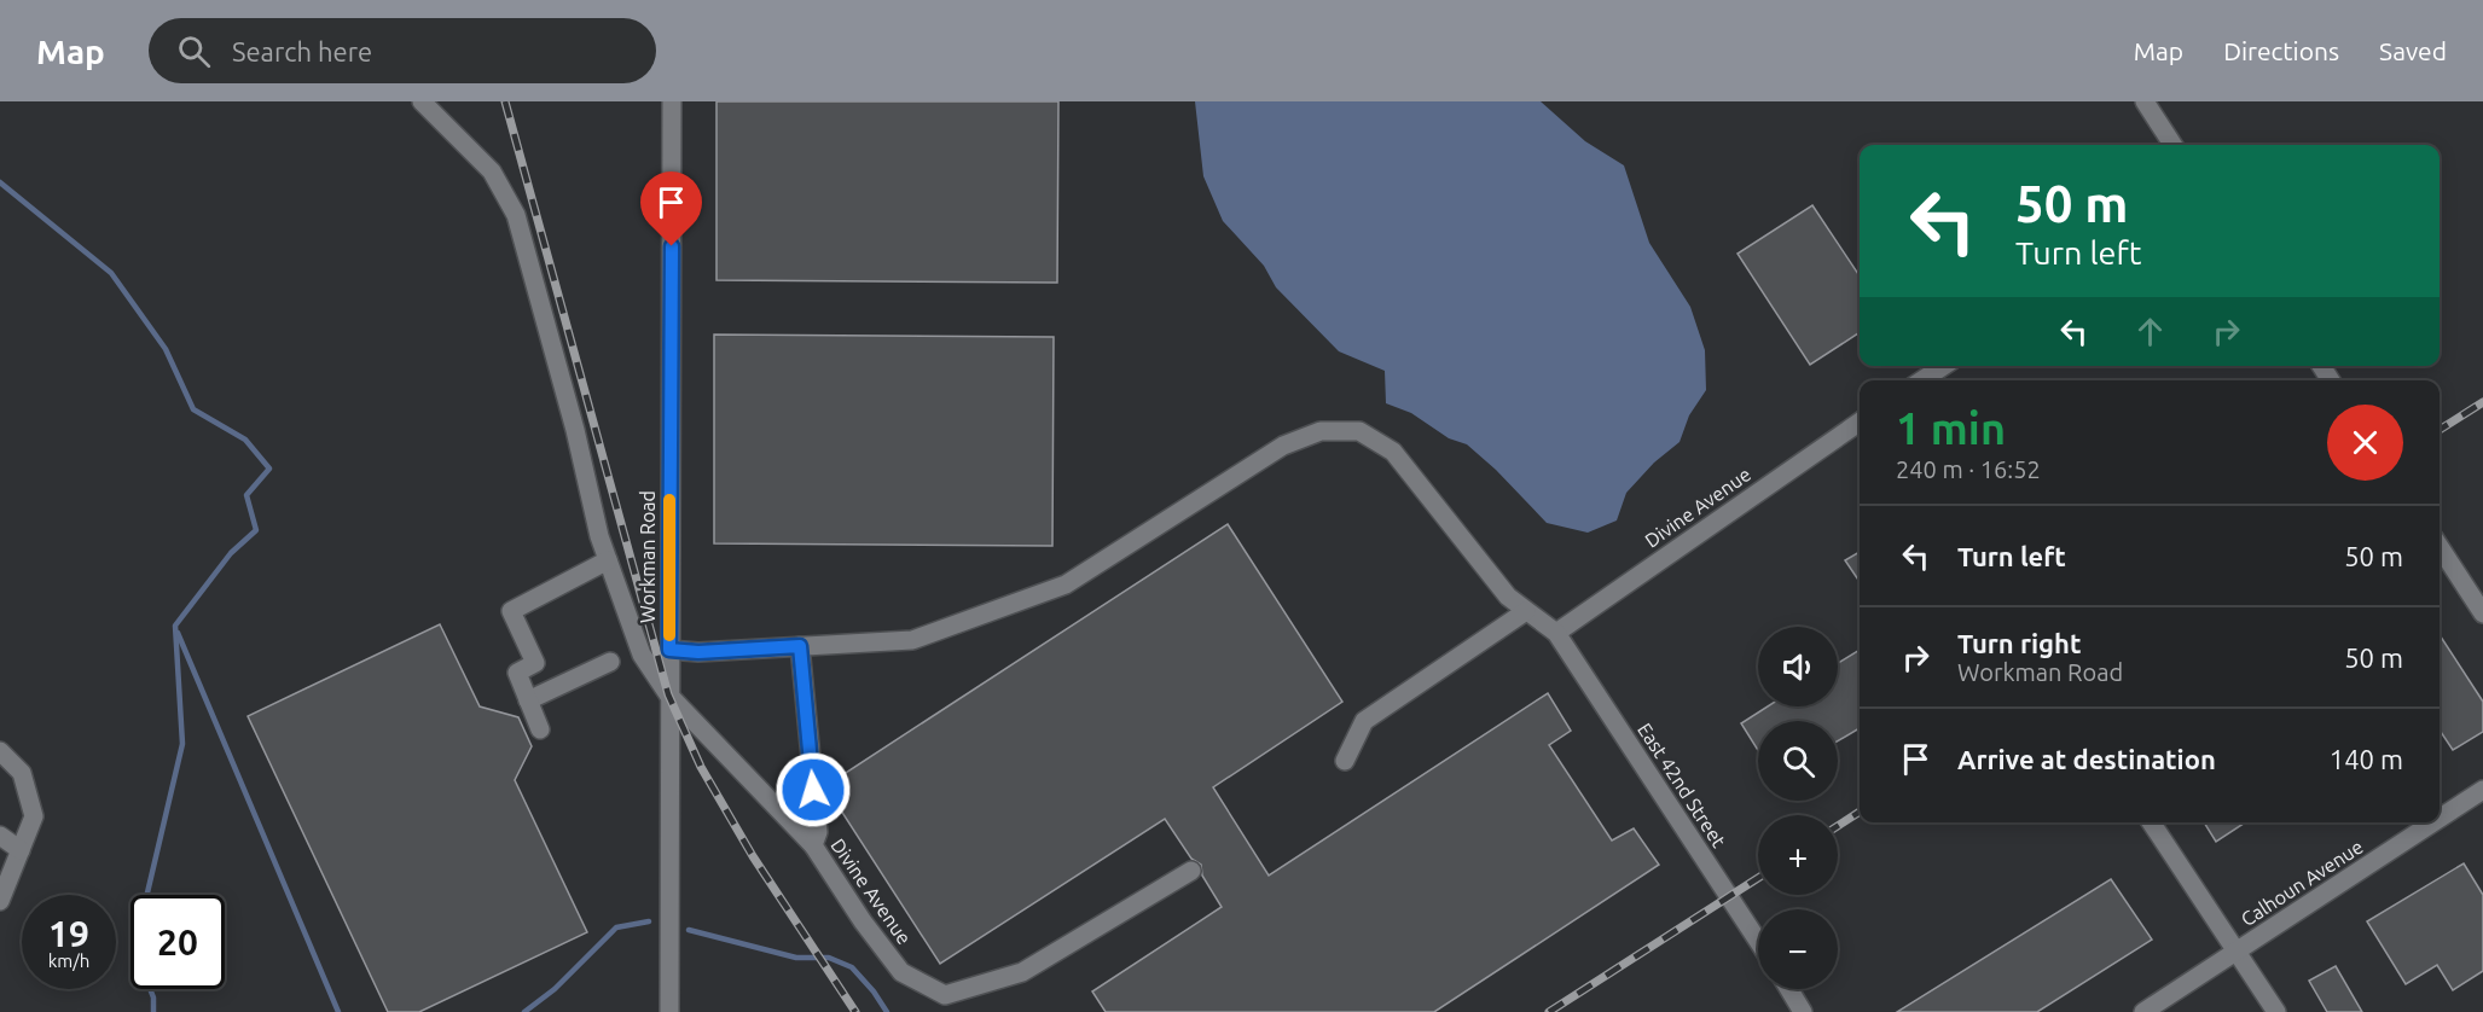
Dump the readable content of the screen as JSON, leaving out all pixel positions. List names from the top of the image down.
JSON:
{
  "streets": {
    "street": [
      "Divine Avenue",
      "Workman Road",
      "East 42nd Street",
      "Calhoun Avenue"
    ]
  },
  "crossings": [
    ["Divine Avenue", "Workman Road"],
    ["Divine Avenue", "East 42nd Street"]
  ],
  "page": {
    "header": "Map",
    "search": "Search here",
    "nav": ["Map", "Directions", "Saved"],
    "turn": ["50 m", "Turn left"],
    "heading": ["1 min", "240 m · 16:52"],
    "list": [
      {
        "name": "Turn left",
        "value": "50 m"
      },
      {
        "name": "Turn right",
        "note": "Workman Road",
        "value": "50 m"
      },
      {
        "name": "Arrive at destination",
        "value": "140 m"
      }
    ],
    "map_buttons": ["+", "−"],
    "speed": "19 km/h",
    "limit": "20"
  }
}
